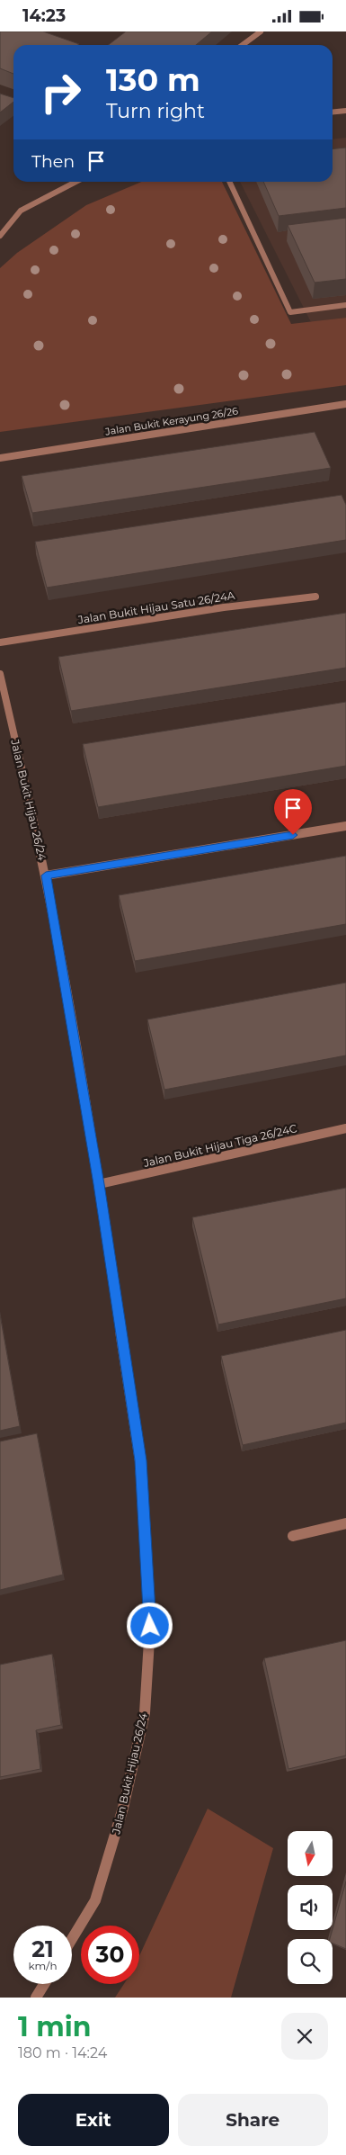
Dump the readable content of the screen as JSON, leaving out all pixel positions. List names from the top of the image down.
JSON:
{
  "streets": {
    "street": [
      "Jalan Bukit Kerayung 26/26",
      "Jalan Bukit Hijau Satu 26/24A",
      "Jalan Bukit Hijau 26/24",
      "Jalan Bukit Hijau Tiga 26/24C"
    ]
  },
  "crossings": [
    ["Jalan Bukit Hijau 26/24", "Jalan Bukit Hijau Tiga 26/24C"]
  ],
  "north": "bottom",
  "page": {
    "status": "14:23",
    "turn": ["130 m", "Turn right"],
    "then": "Then",
    "speed": "21 km/h",
    "limit": "30",
    "heading": ["1 min", "180 m · 14:24"],
    "buttons": ["Exit", "Share"]
  }
}
